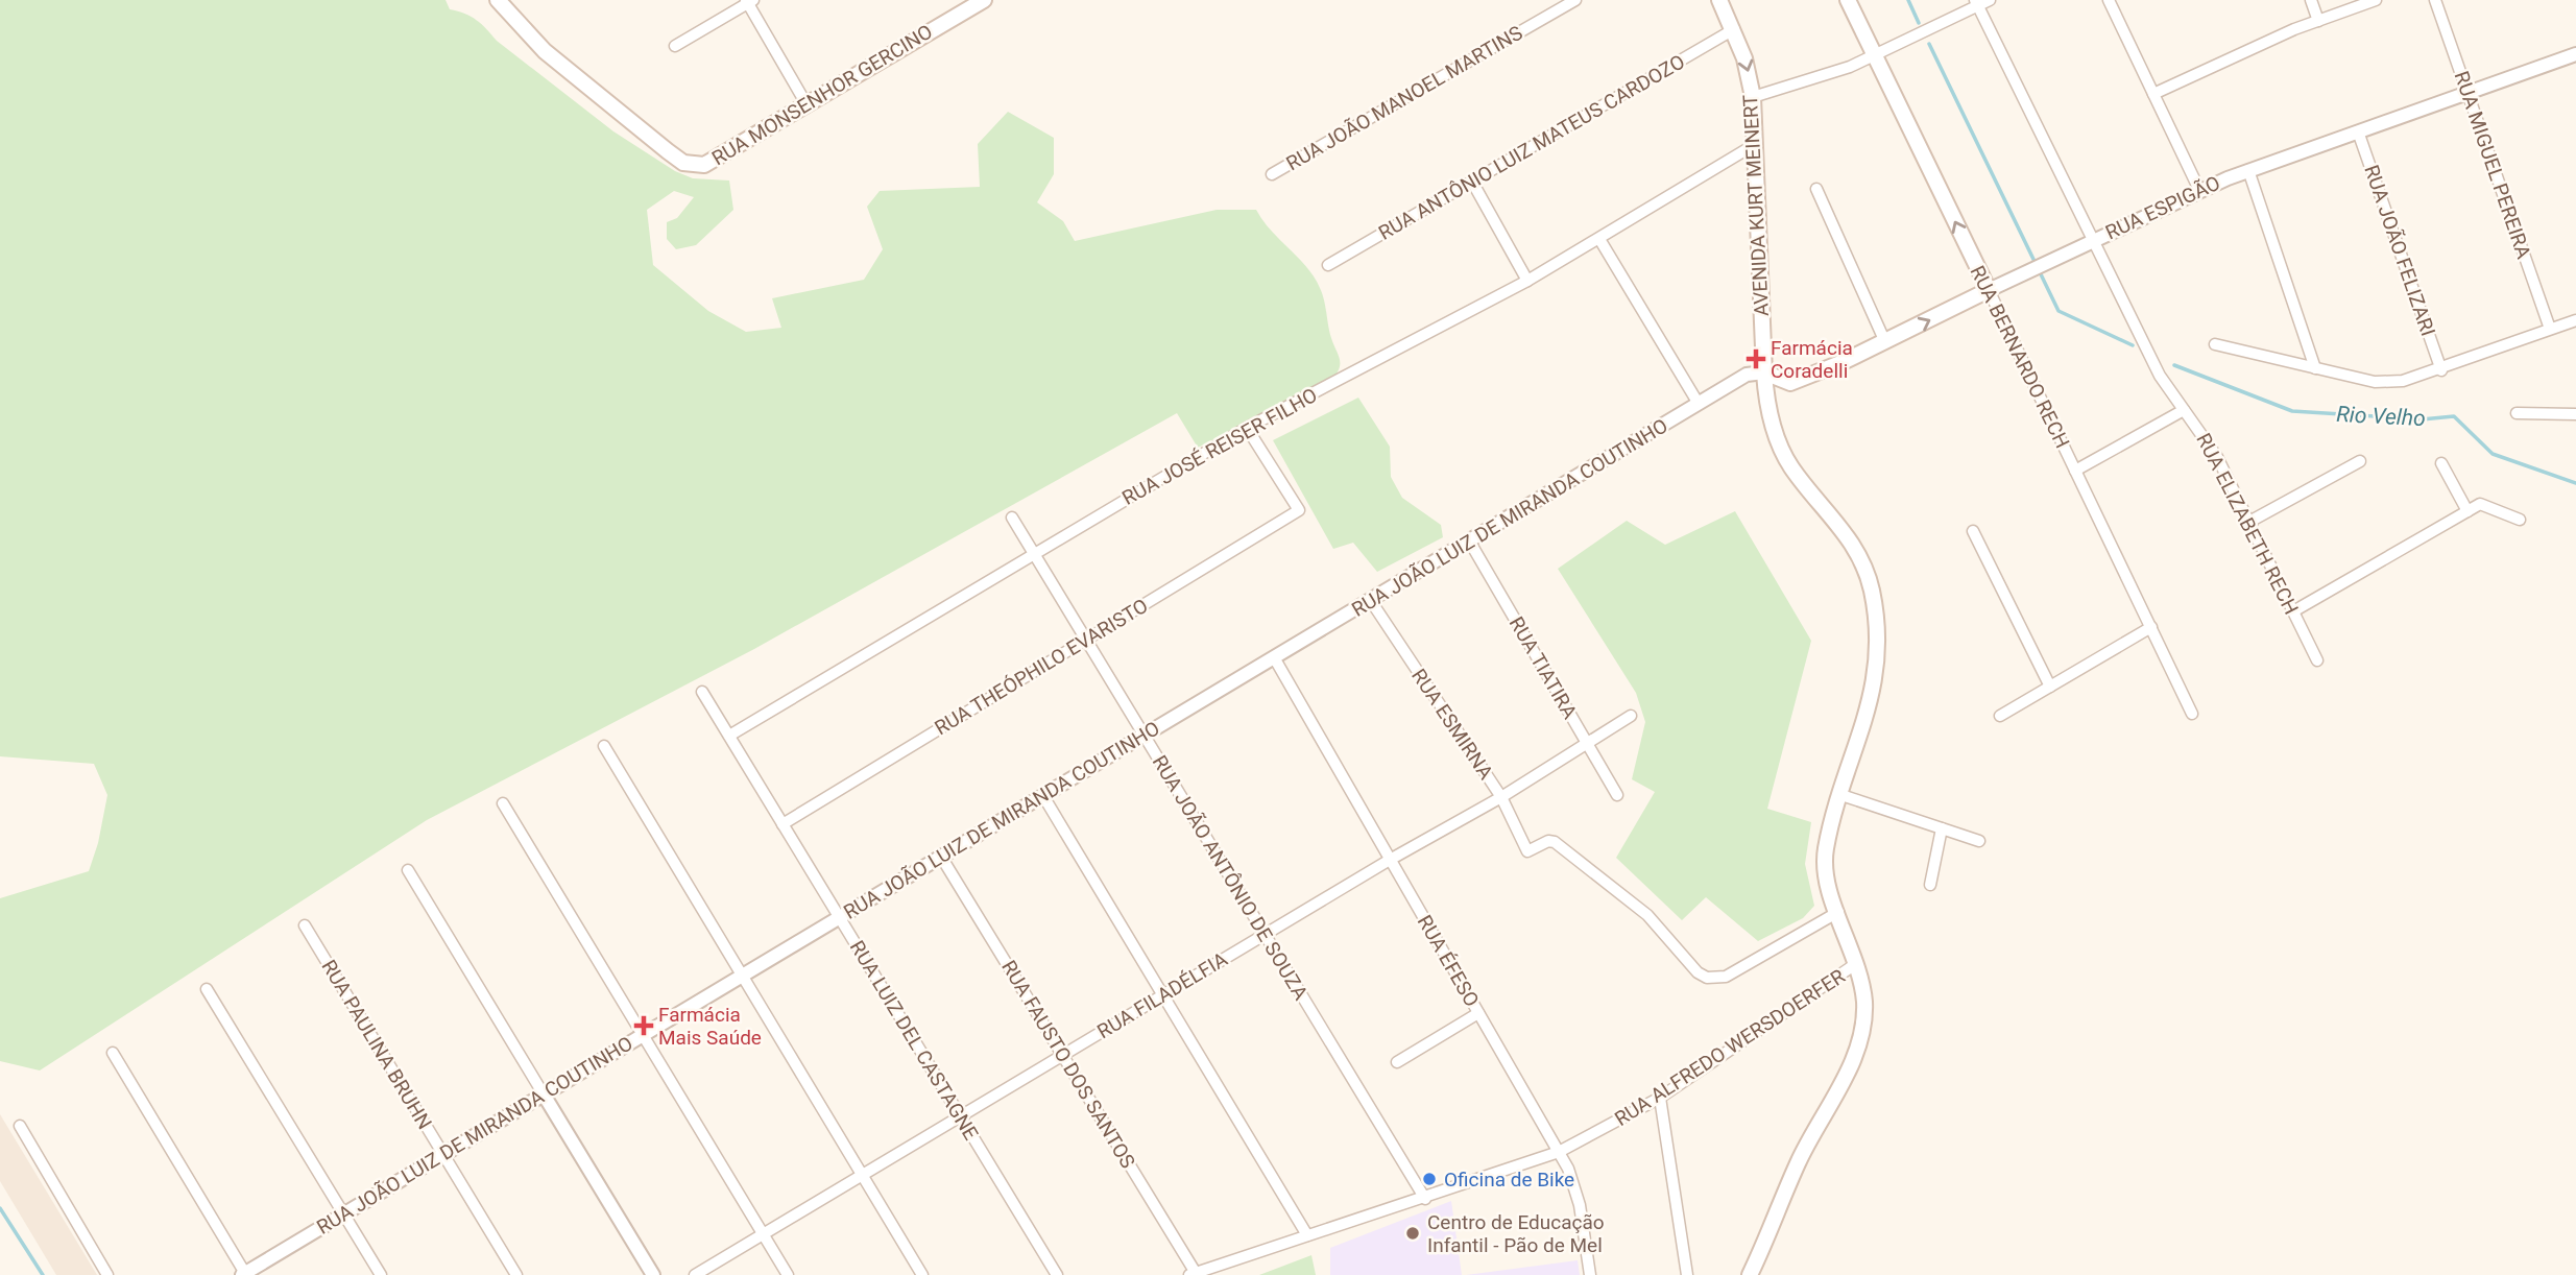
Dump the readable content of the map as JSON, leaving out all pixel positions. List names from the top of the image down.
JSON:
{
  "streets": {
    "main road": [
      "RUA MONSENHOR GERCINO",
      "AVENIDA KURT MEINERT",
      "RUA ESPIGÃO",
      "RUA BERNARDO RECH"
    ],
    "street": [
      "RUA JOÃO MANOEL MARTINS",
      "RUA ANTÔNIO LUIZ MATEUS CARDOZO",
      "RUA MIGUEL PEREIRA",
      "RUA JOÃO FELIZARI",
      "RUA JOSÉ REISER FILHO",
      "RUA JOÃO LUIZ DE MIRANDA COUTINHO",
      "RUA ELIZABETH RECH",
      "RUA THEÓPHILO EVARISTO",
      "RUA TIATIRA",
      "RUA ESMIRNA",
      "RUA JOÃO ANTÔNIO DE SOUZA",
      "RUA ÉFESO",
      "RUA FILADÉLFIA",
      "RUA LUIZ DEL CASTAGNE",
      "RUA PAULINA BRUHN",
      "RUA ALFREDO WERSDOERFER",
      "RUA FAUSTO DOS SANTOS"
    ]
  },
  "crossings": [
    ["RUA ANTÔNIO LUIZ MATEUS CARDOZO", "AVENIDA KURT MEINERT"],
    ["RUA MIGUEL PEREIRA", "RUA ESPIGÃO"],
    ["AVENIDA KURT MEINERT", "RUA JOSÉ REISER FILHO"],
    ["AVENIDA KURT MEINERT", "RUA JOÃO LUIZ DE MIRANDA COUTINHO"],
    ["RUA ESPIGÃO", "RUA JOÃO FELIZARI"],
    ["RUA ESPIGÃO", "RUA BERNARDO RECH"],
    ["RUA ESPIGÃO", "RUA ELIZABETH RECH"],
    ["RUA JOSÉ REISER FILHO", "RUA THEÓPHILO EVARISTO"],
    ["RUA JOSÉ REISER FILHO", "RUA JOÃO ANTÔNIO DE SOUZA"],
    ["RUA JOSÉ REISER FILHO", "RUA LUIZ DEL CASTAGNE"],
    ["RUA JOÃO LUIZ DE MIRANDA COUTINHO", "RUA TIATIRA"],
    ["RUA JOÃO LUIZ DE MIRANDA COUTINHO", "RUA ESMIRNA"],
    ["RUA JOÃO LUIZ DE MIRANDA COUTINHO", "RUA JOÃO ANTÔNIO DE SOUZA"],
    ["RUA JOÃO LUIZ DE MIRANDA COUTINHO", "RUA ÉFESO"],
    ["RUA JOÃO LUIZ DE MIRANDA COUTINHO", "RUA LUIZ DEL CASTAGNE"],
    ["RUA JOÃO LUIZ DE MIRANDA COUTINHO", "RUA PAULINA BRUHN"],
    ["RUA JOÃO LUIZ DE MIRANDA COUTINHO", "RUA FAUSTO DOS SANTOS"],
    ["RUA THEÓPHILO EVARISTO", "RUA JOÃO ANTÔNIO DE SOUZA"],
    ["RUA THEÓPHILO EVARISTO", "RUA LUIZ DEL CASTAGNE"],
    ["RUA TIATIRA", "RUA FILADÉLFIA"],
    ["RUA ESMIRNA", "RUA FILADÉLFIA"],
    ["RUA JOÃO ANTÔNIO DE SOUZA", "RUA FILADÉLFIA"],
    ["RUA JOÃO ANTÔNIO DE SOUZA", "RUA ALFREDO WERSDOERFER"],
    ["RUA ÉFESO", "RUA FILADÉLFIA"],
    ["RUA ÉFESO", "RUA ALFREDO WERSDOERFER"],
    ["RUA FILADÉLFIA", "RUA LUIZ DEL CASTAGNE"],
    ["RUA FILADÉLFIA", "RUA FAUSTO DOS SANTOS"],
    ["RUA ALFREDO WERSDOERFER", "RUA FAUSTO DOS SANTOS"]
  ],
  "water": ["Rio Velho"],
  "places": {
    "health": ["Farmácia Coradelli", "Farmácia Mais Saúde"],
    "other": ["Oficina de Bike", "Centro de Educação Infantil - Pão de Mel"]
  }
}
